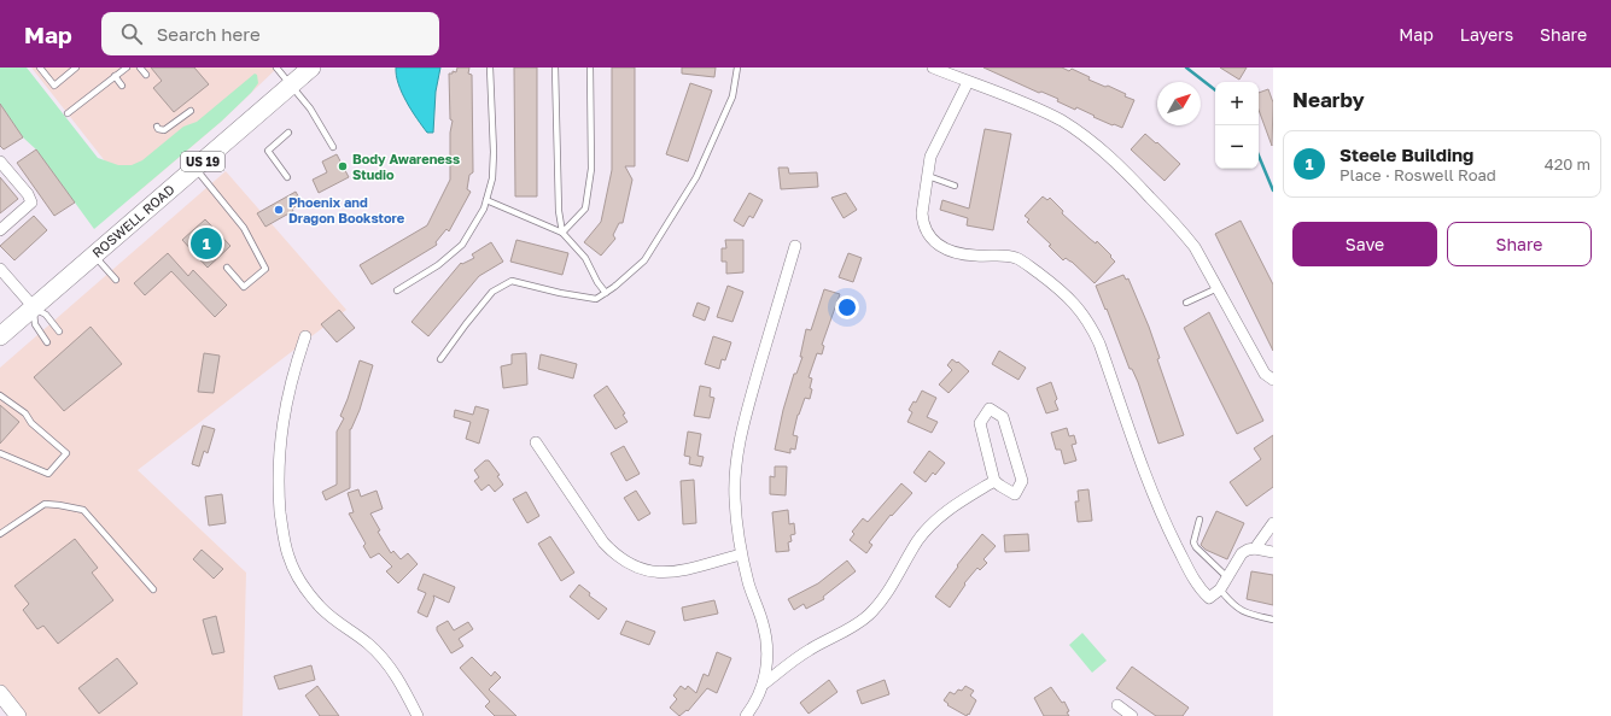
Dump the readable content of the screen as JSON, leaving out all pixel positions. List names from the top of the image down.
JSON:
{
  "streets": {
    "main road": ["US 19", "ROSWELL ROAD"]
  },
  "places": ["Body Awareness Studio", "Phoenix and Dragon Bookstore"],
  "north": "top right",
  "page": {
    "header": "Map",
    "search": "Search here",
    "nav": ["Map", "Layers", "Share"],
    "heading": "Nearby",
    "map_buttons": ["+", "−"],
    "list": [
      {
        "mark": "1",
        "name": "Steele Building",
        "note": "Place · Roswell Road",
        "value": "420 m"
      }
    ],
    "buttons": ["Save", "Share"],
    "pins": "1"
  }
}
